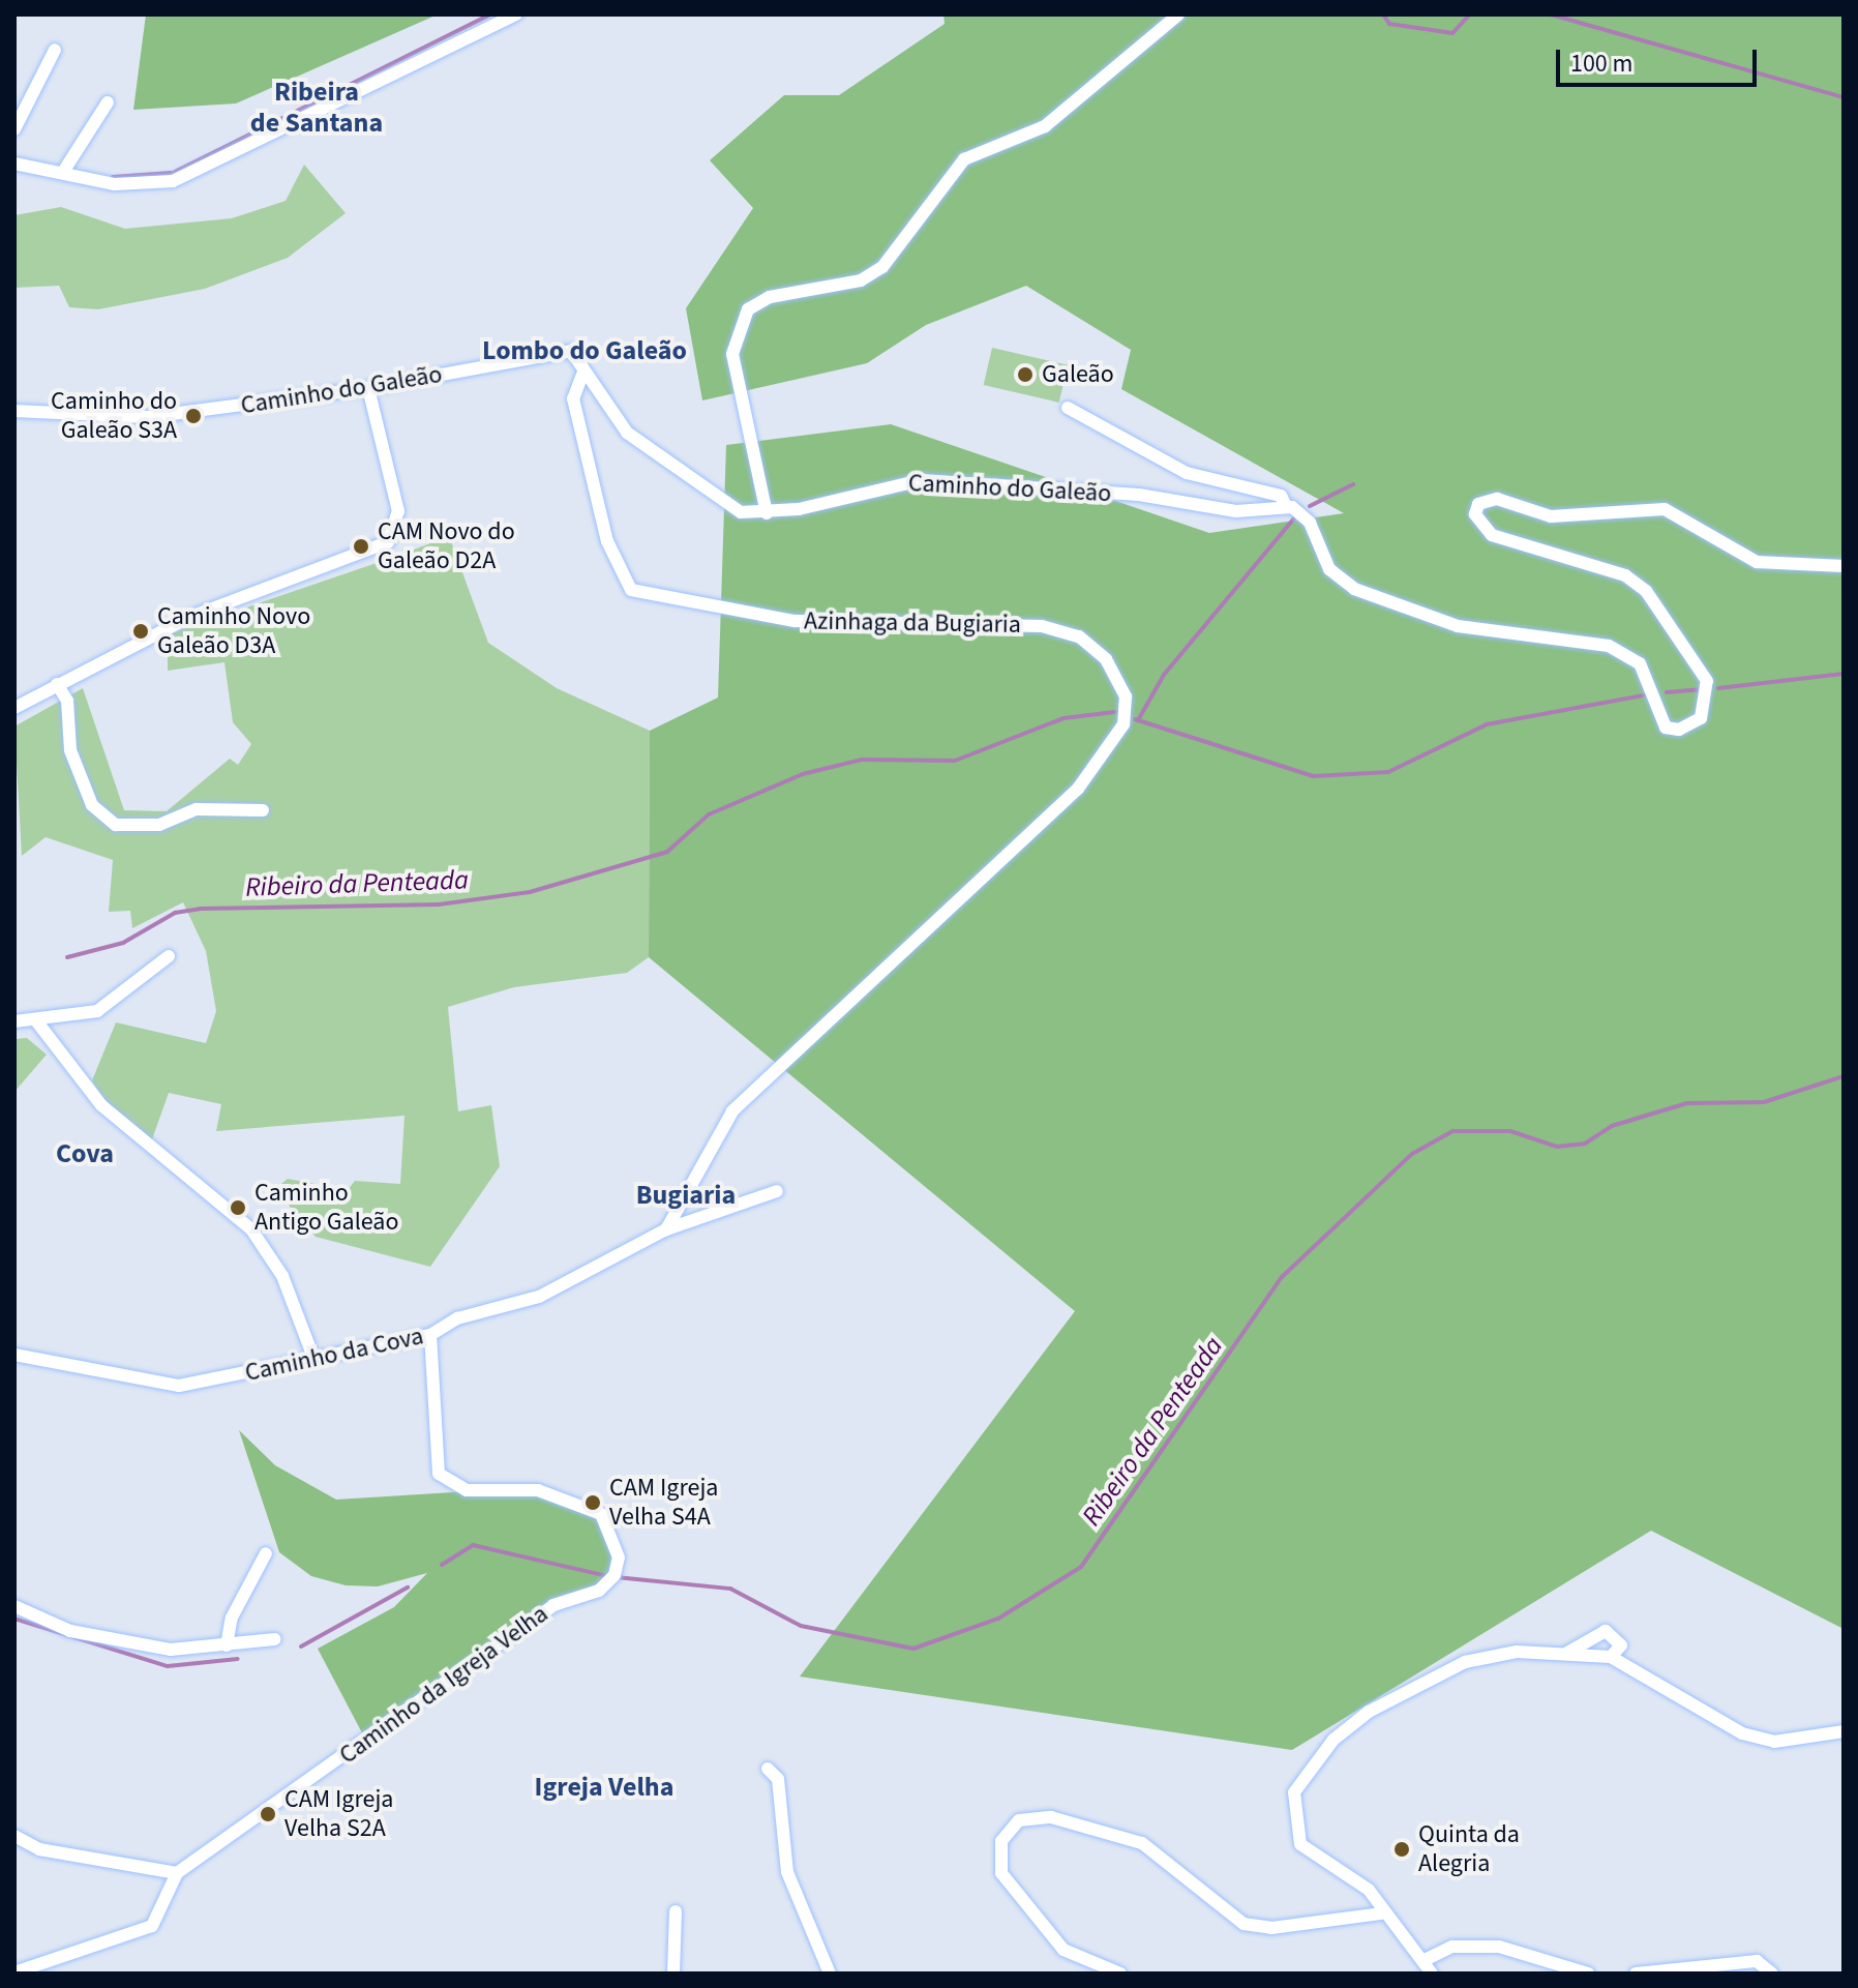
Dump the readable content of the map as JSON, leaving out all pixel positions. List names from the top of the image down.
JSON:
{
  "streets": {
    "street": [
      "Caminho do Galeão",
      "Azinhaga da Bugiaria",
      "Caminho da Cova",
      "Caminho da Igreja Velha"
    ]
  },
  "crossings": [
    ["Caminho do Galeão", "Azinhaga da Bugiaria"],
    ["Azinhaga da Bugiaria", "Caminho da Cova"],
    ["Caminho da Cova", "Caminho da Igreja Velha"]
  ],
  "districts": [
    "Ribeira de Santana",
    "Lombo do Galeão",
    "Cova",
    "Bugiaria",
    "Igreja Velha"
  ],
  "water": ["Ribeiro da Penteada"],
  "places": [
    "Galeão",
    "Caminho do Galeão S3A",
    "CAM Novo do Galeão D2A",
    "Caminho Novo Galeão D3A",
    "Caminho Antigo Galeão",
    "CAM Igreja Velha S4A",
    "CAM Igreja Velha S2A",
    "Quinta da Alegria"
  ],
  "scale_bar": "100 m"
}
